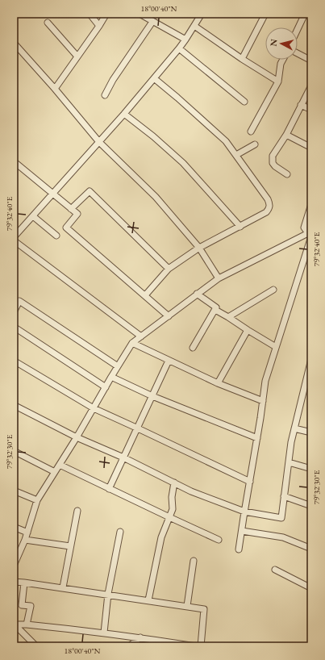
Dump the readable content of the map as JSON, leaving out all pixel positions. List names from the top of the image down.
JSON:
{
  "north": "left",
  "coordinates": ["18°00'40\"N", "79°32'40\"E", "79°32'30\"E"]
}
